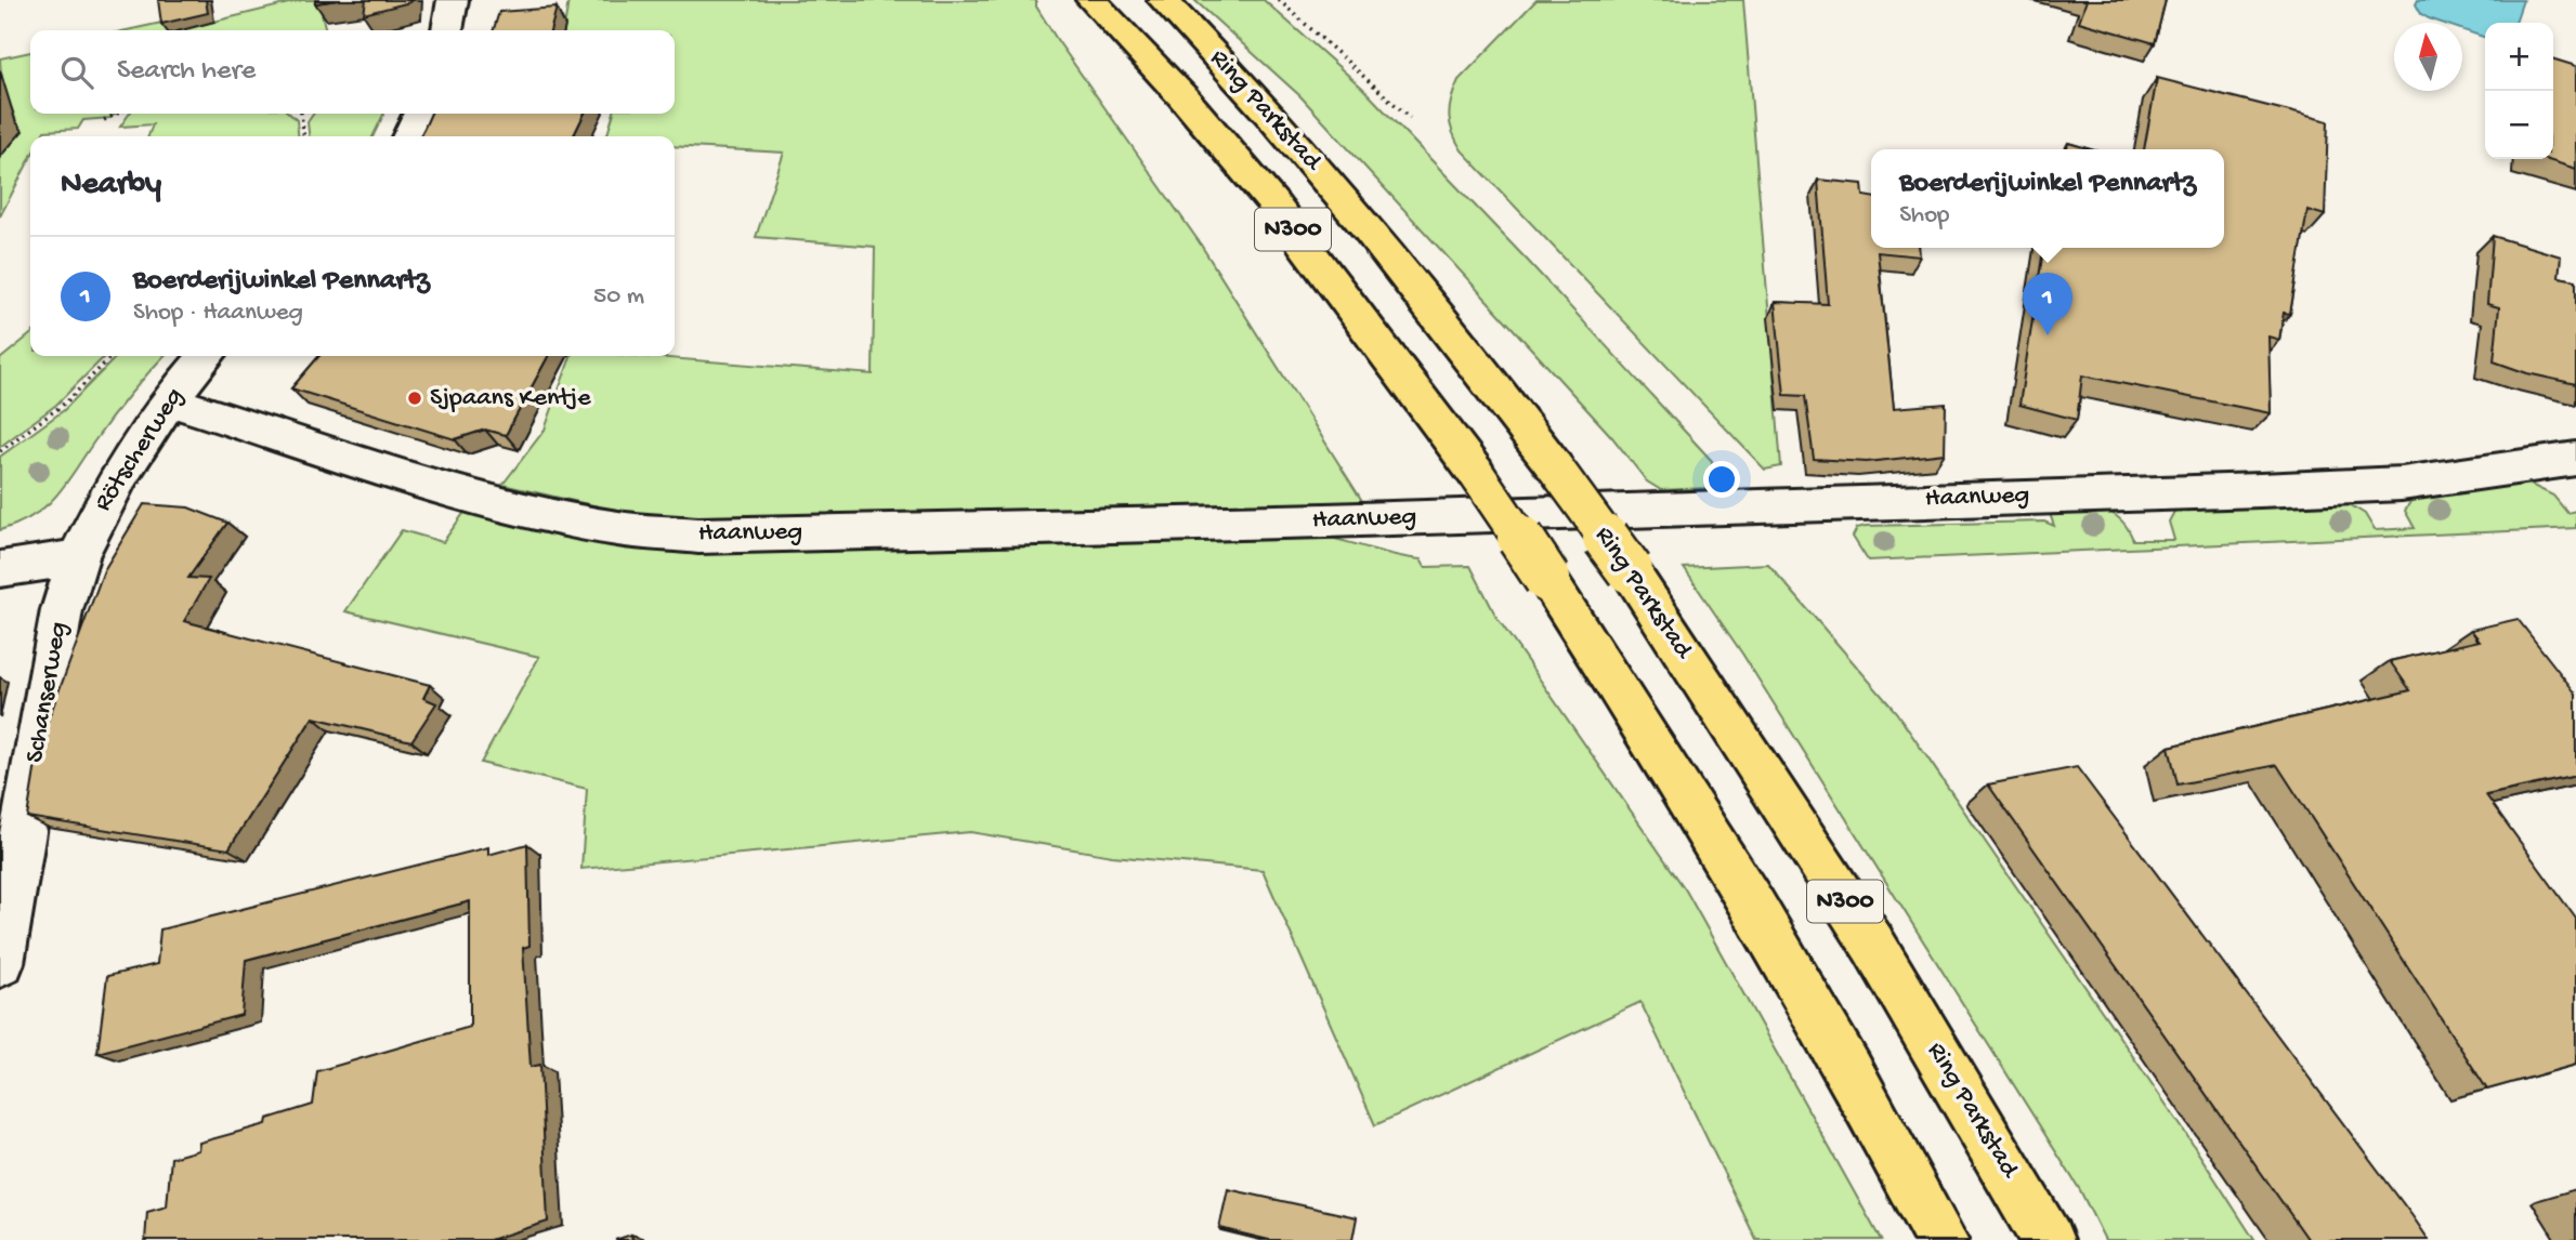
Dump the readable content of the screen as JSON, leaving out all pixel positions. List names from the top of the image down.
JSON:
{
  "streets": {
    "highway": ["Ring Parkstad", "N300"],
    "street": ["Rötscherweg", "Haanweg", "Schanserweg"]
  },
  "crossings": [
    ["Rötscherweg", "Haanweg"],
    ["Rötscherweg", "Schanserweg"]
  ],
  "places": ["Sjpaans Kentje"],
  "north": "top",
  "page": {
    "map_buttons": ["+", "−"],
    "search": "Search here",
    "heading": "Nearby",
    "popup": ["Boerderijwinkel Pennartz", "Shop"],
    "list": [
      {
        "mark": "1",
        "name": "Boerderijwinkel Pennartz",
        "note": "Shop · Haanweg",
        "value": "50 m"
      }
    ],
    "pins": "1"
  }
}
